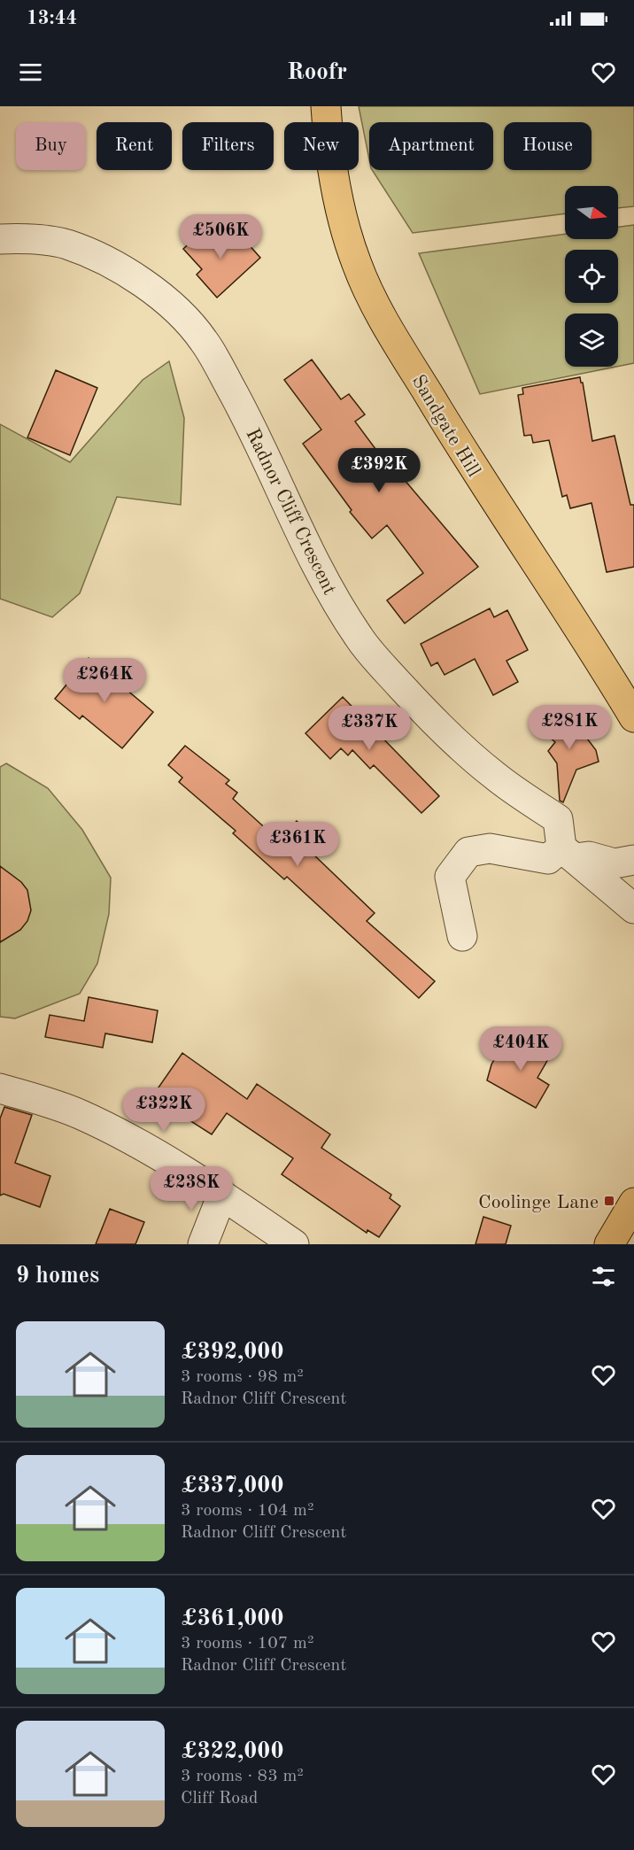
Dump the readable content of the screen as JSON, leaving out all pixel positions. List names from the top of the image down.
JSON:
{
  "streets": {
    "highway": ["Sandgate Hill"],
    "street": ["Radnor Cliff Crescent"]
  },
  "places": {
    "transit": ["Coolinge Lane"]
  },
  "north": "right",
  "page": {
    "status": "13:44",
    "header": "Roofr",
    "chip": [
      "Buy",
      "Rent",
      "Filters",
      "New",
      "Apartment",
      "House"
    ],
    "price": [
      "£506K",
      "£392K",
      "£264K",
      "£281K",
      "£337K",
      "£361K",
      "£404K",
      "£322K",
      "£238K"
    ],
    "heading": "9 homes",
    "list": [
      {
        "name": "£392,000",
        "note": "3 rooms · 98 m² · Radnor Cliff Crescent"
      },
      {
        "name": "£337,000",
        "note": "3 rooms · 104 m² · Radnor Cliff Crescent"
      },
      {
        "name": "£361,000",
        "note": "3 rooms · 107 m² · Radnor Cliff Crescent"
      },
      {
        "name": "£322,000",
        "note": "3 rooms · 83 m² · Cliff Road"
      }
    ]
  }
}
